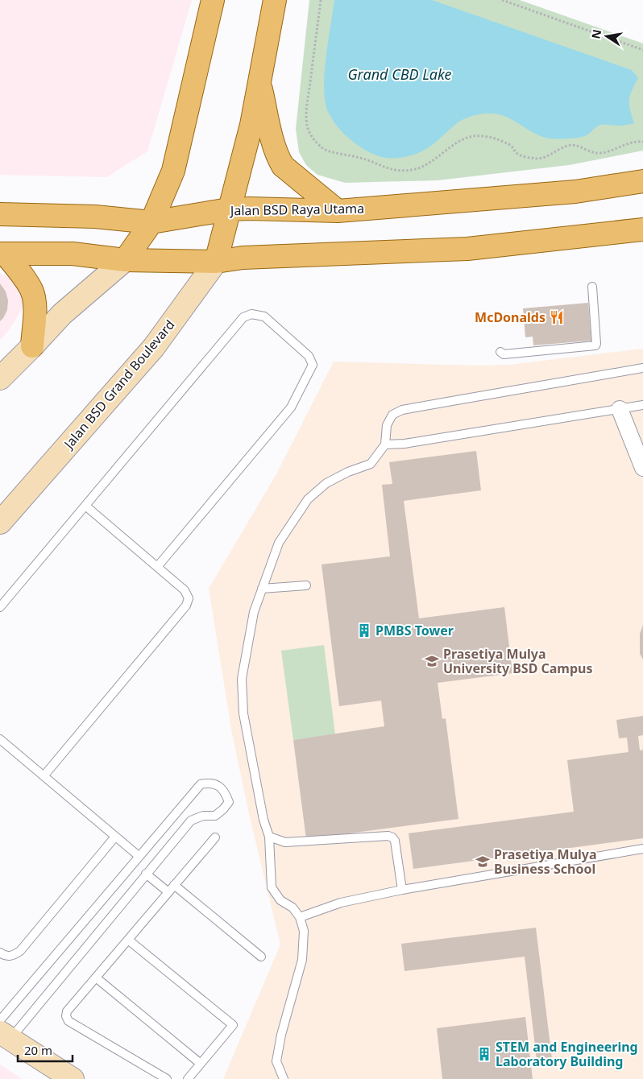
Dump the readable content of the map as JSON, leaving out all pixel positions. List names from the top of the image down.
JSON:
{
  "streets": {
    "main road": ["Jalan BSD Raya Utama", "Jalan BSD Grand Boulevard"]
  },
  "crossings": [
    ["Jalan BSD Raya Utama", "Jalan BSD Grand Boulevard"]
  ],
  "water": ["Grand CBD Lake"],
  "places": {
    "restaurant": ["McDonalds"],
    "building": ["PMBS Tower", "STEM and Engineering Laboratory Building"],
    "school or university": ["Prasetiya Mulya University BSD Campus", "Prasetiya Mulya Business School"]
  },
  "scale_bar": "20 m",
  "north": "left"
}
